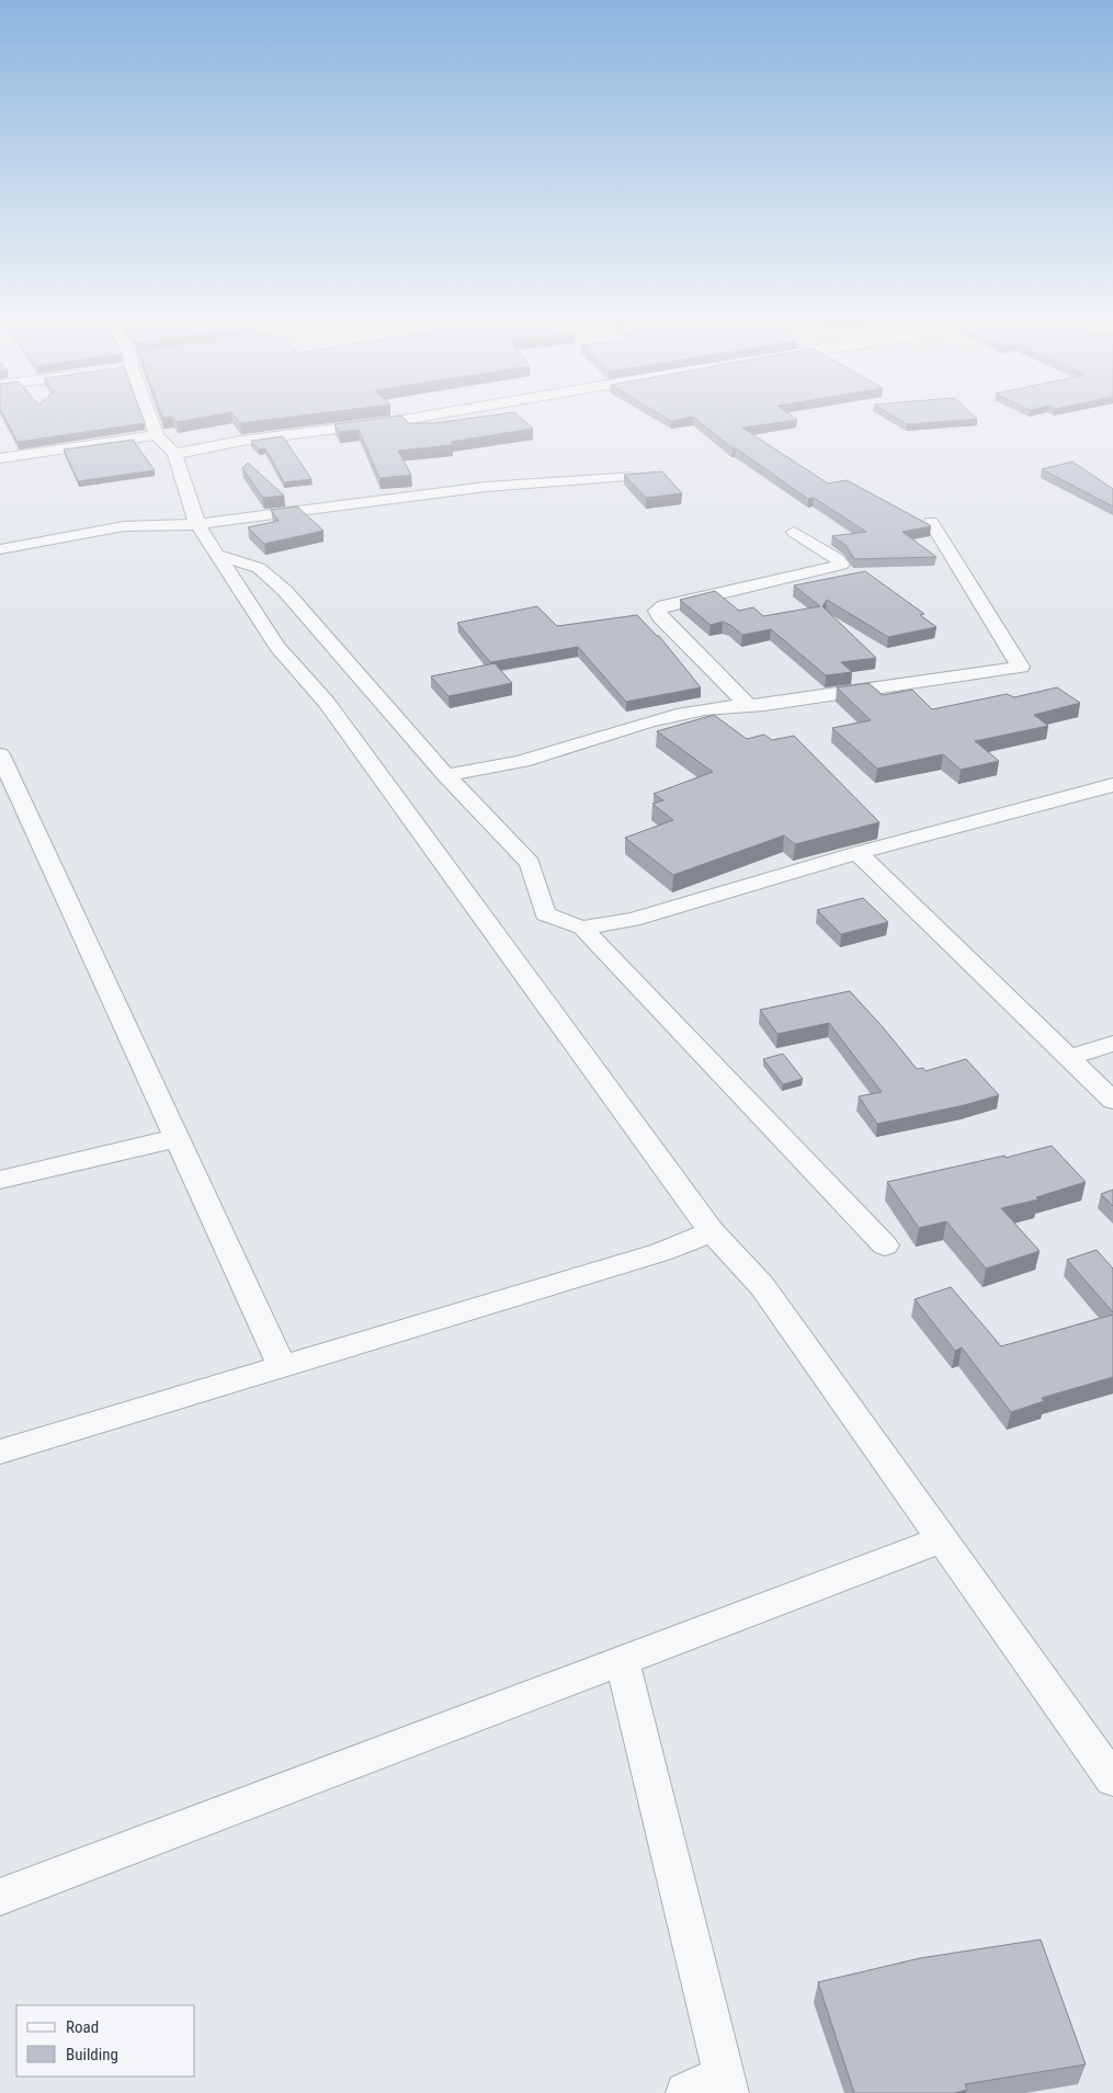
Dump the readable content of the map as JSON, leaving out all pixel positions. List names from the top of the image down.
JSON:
{
  "legend": ["Road", "Building"]
}
